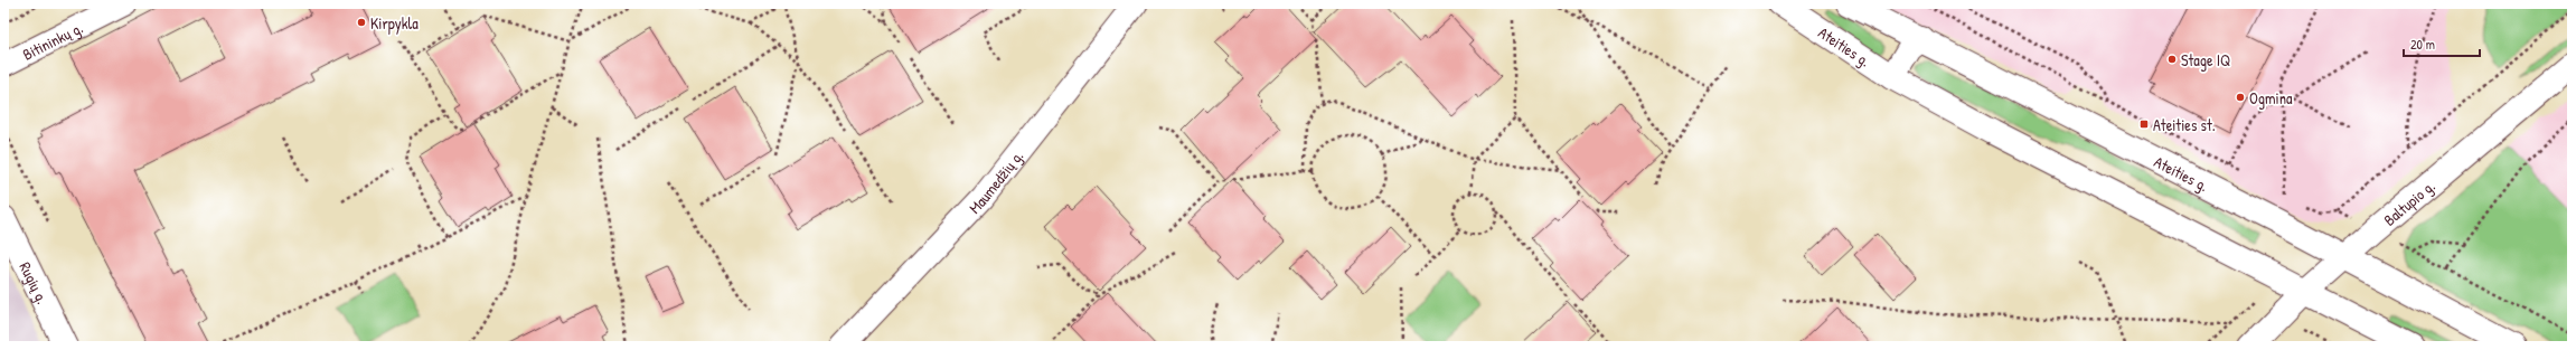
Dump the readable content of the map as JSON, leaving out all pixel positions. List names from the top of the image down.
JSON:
{
  "streets": {
    "main road": ["Ateities g.", "Baltupio g.", "Rugių g."],
    "street": ["Bitininkų g.", "Maumedžių g."]
  },
  "crossings": [
    ["Ateities g.", "Baltupio g."]
  ],
  "places": {
    "other": ["Kirpykla", "Stage IQ", "Ogmina"],
    "transit": ["Ateities st."]
  },
  "scale_bar": "20 m"
}
